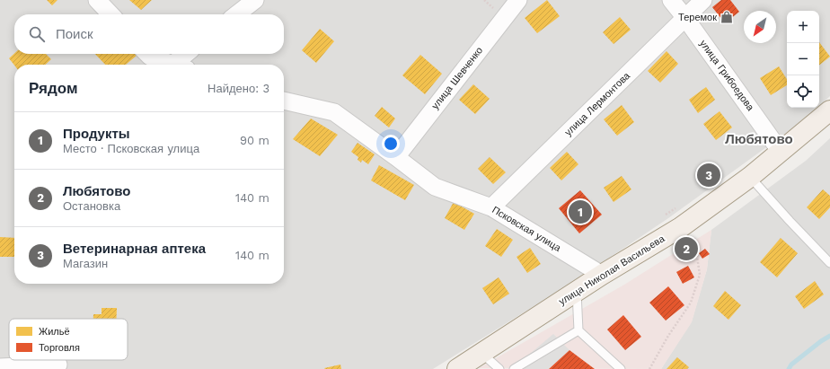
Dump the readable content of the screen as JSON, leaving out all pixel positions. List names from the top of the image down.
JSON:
{
  "streets": {
    "main road": ["улица Николая Васильева"],
    "street": [
      "улица Грибоедова",
      "улица Шевченко",
      "улица Лермонтова",
      "Псковская улица"
    ]
  },
  "crossings": [
    ["улица Грибоедова", "улица Лермонтова"],
    ["улица Грибоедова", "улица Николая Васильева"],
    ["улица Шевченко", "Псковская улица"],
    ["улица Лермонтова", "Псковская улица"],
    ["Псковская улица", "улица Николая Васильева"]
  ],
  "districts": ["Любятово"],
  "places": {
    "shop": ["Теремок"]
  },
  "legend": ["Жильё", "Торговля"],
  "north": "bottom left",
  "page": {
    "map_buttons": ["+", "−"],
    "search": "Поиск",
    "heading": ["Рядом", "Найдено: 3"],
    "list": [
      {
        "mark": "1",
        "name": "Продукты",
        "note": "Место · Псковская улица",
        "value": "90 m"
      },
      {
        "mark": "2",
        "name": "Любятово",
        "note": "Остановка",
        "value": "140 m"
      },
      {
        "mark": "3",
        "name": "Ветеринарная аптека",
        "note": "Магазин",
        "value": "140 m"
      }
    ],
    "pins": ["3", "1", "2"]
  }
}
